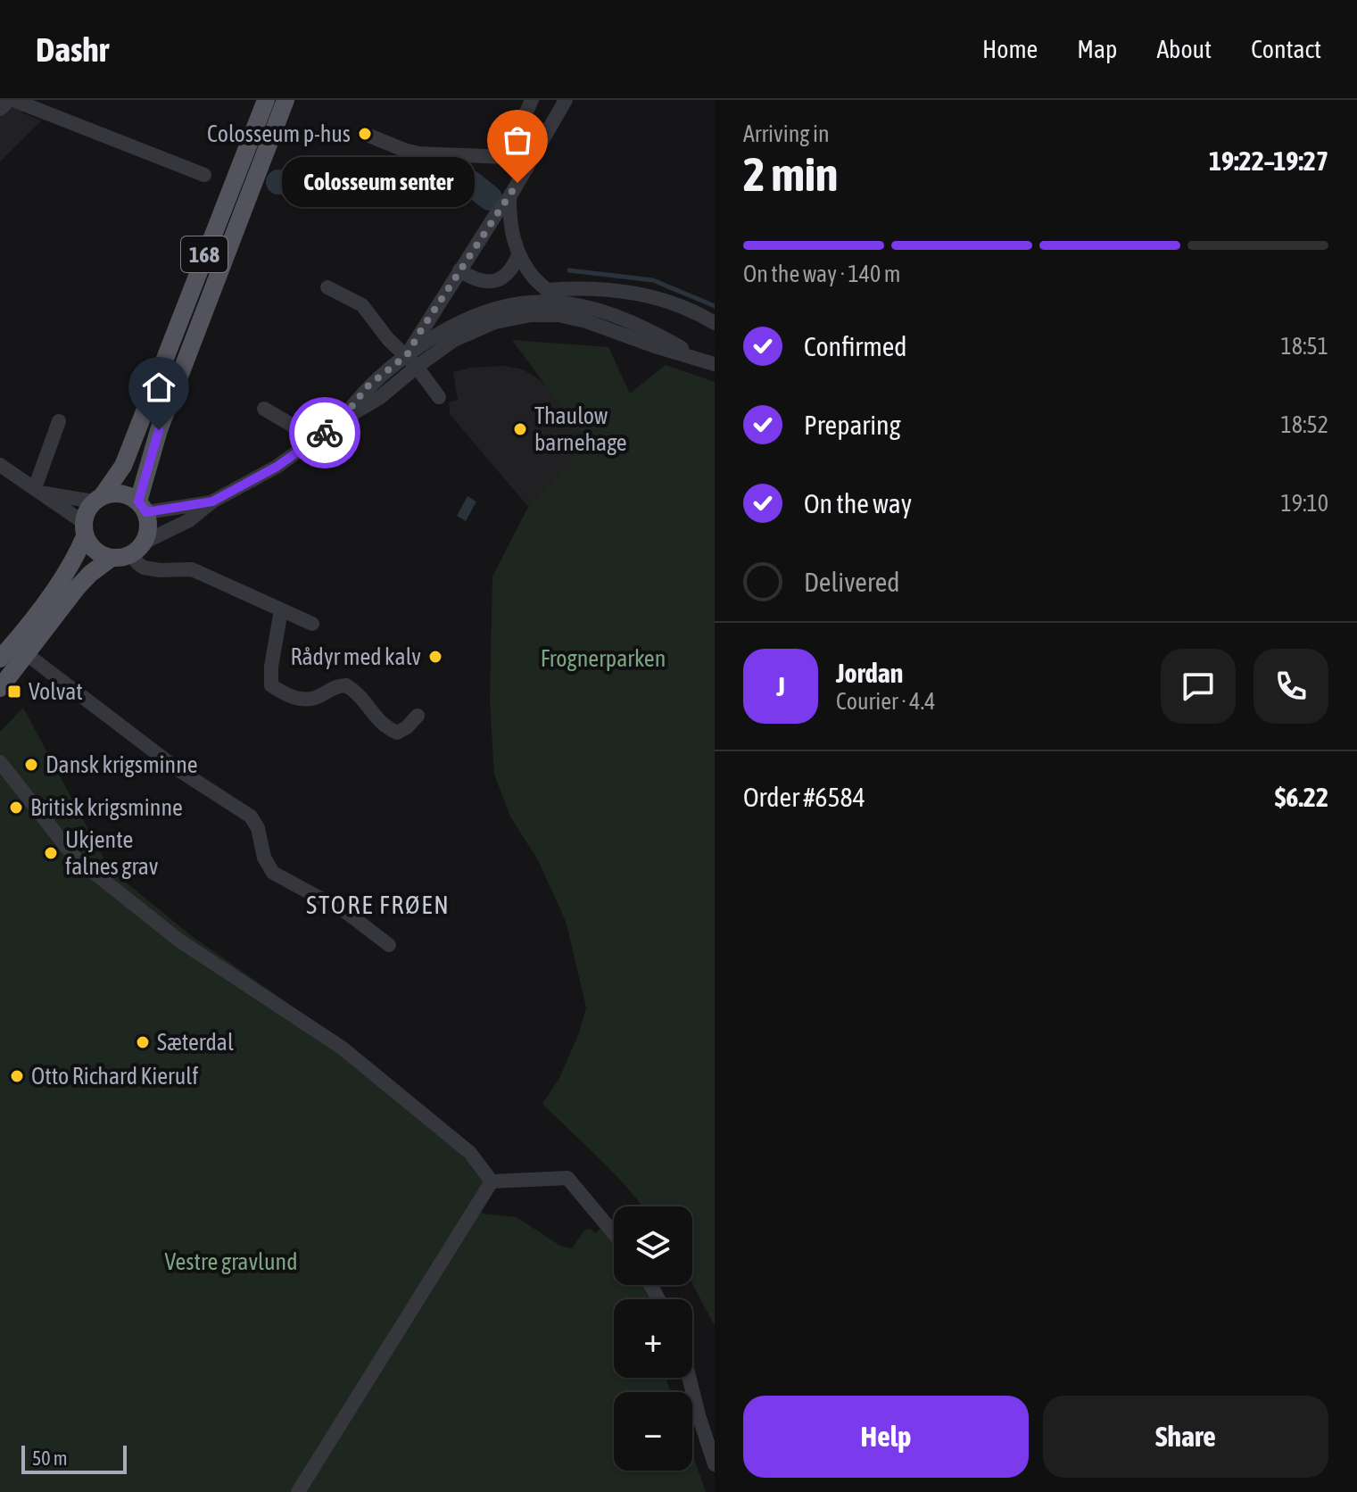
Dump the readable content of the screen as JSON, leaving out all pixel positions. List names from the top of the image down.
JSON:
{
  "streets": {
    "main road": ["168"]
  },
  "districts": ["STORE FRØEN"],
  "parks": ["Frognerparken", "Vestre gravlund"],
  "places": {
    "other": [
      "Colosseum p-hus",
      "Colosseum senter",
      "Thaulow barnehage",
      "Rådyr med kalv",
      "Dansk krigsminne",
      "Britisk krigsminne",
      "Ukjente falnes grav",
      "Sæterdal",
      "Otto Richard Kierulf"
    ],
    "transit": ["Volvat"]
  },
  "scale_bar": "50 m",
  "page": {
    "header": "Dashr",
    "nav": [
      "Home",
      "Map",
      "About",
      "Contact"
    ],
    "heading": ["2 min", "Arriving in", "19:22–19:27"],
    "panel": [
      "Jordan",
      "Courier · 4.4",
      "Order #6584",
      "$6.22"
    ],
    "bubble": "Colosseum senter",
    "bar": "On the way · 140 m",
    "list": [
      ["Confirmed", "18:51"],
      ["Preparing", "18:52"],
      ["On the way", "19:10"],
      "Delivered"
    ],
    "round": "J",
    "map_buttons": ["+", "−"],
    "buttons": ["Help", "Share"],
    "scale": "50 m"
  }
}
